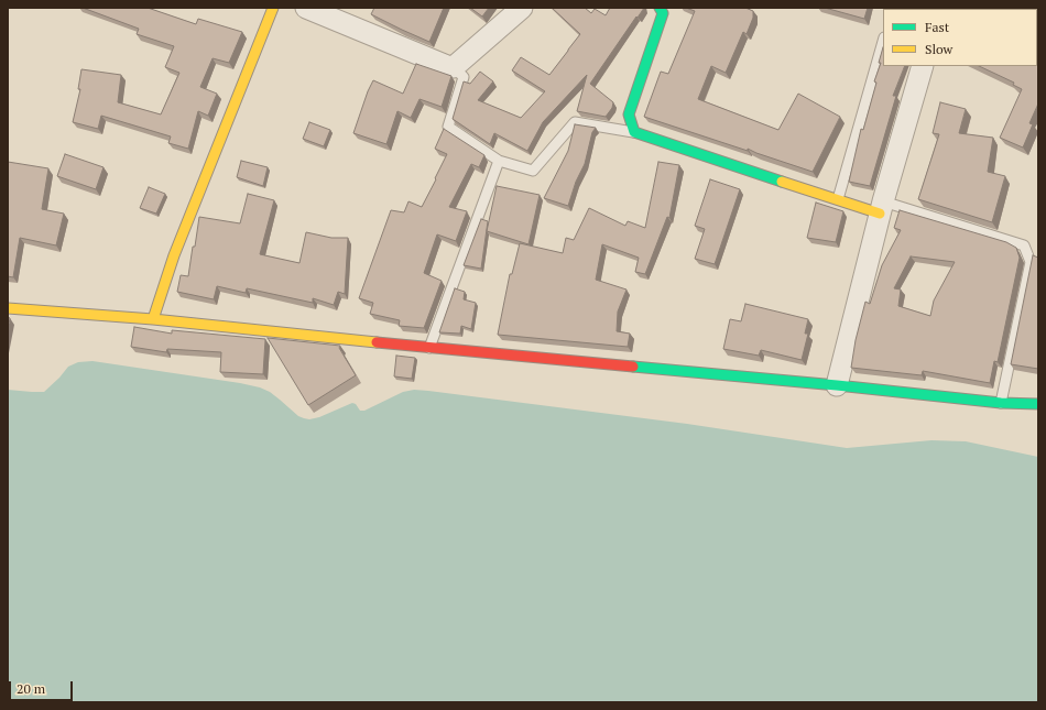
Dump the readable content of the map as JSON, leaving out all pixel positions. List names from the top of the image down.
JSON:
{
  "legend": ["Fast", "Slow"],
  "scale_bar": "20 m"
}
